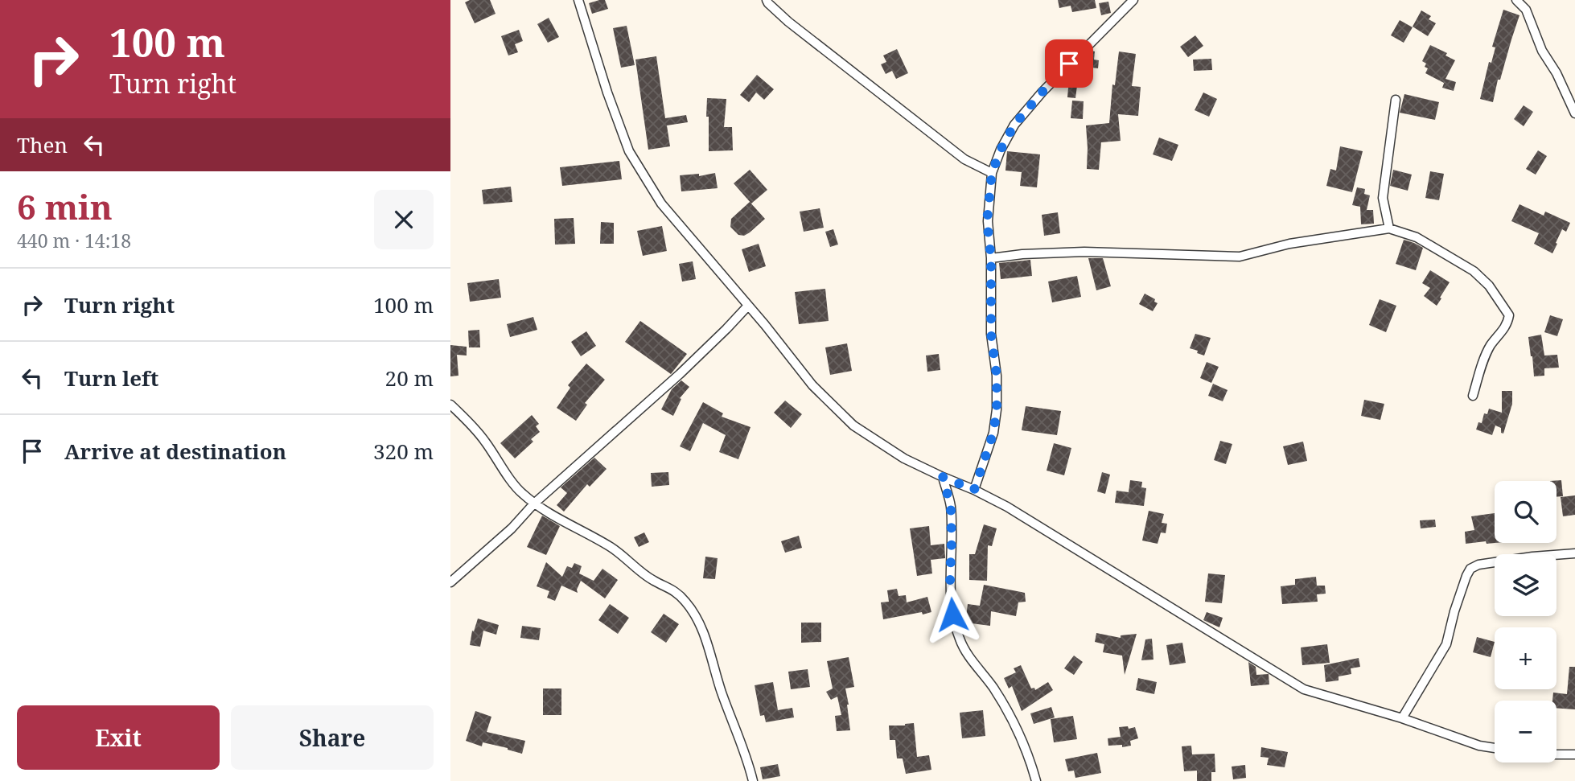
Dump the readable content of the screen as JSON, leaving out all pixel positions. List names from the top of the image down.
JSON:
{
  "page": {
    "turn": ["100 m", "Turn right"],
    "then": "Then",
    "heading": ["6 min", "440 m · 14:18"],
    "list": [
      {
        "name": "Turn right",
        "value": "100 m"
      },
      {
        "name": "Turn left",
        "value": "20 m"
      },
      {
        "name": "Arrive at destination",
        "value": "320 m"
      }
    ],
    "map_buttons": ["+", "−"],
    "buttons": ["Exit", "Share"]
  }
}
